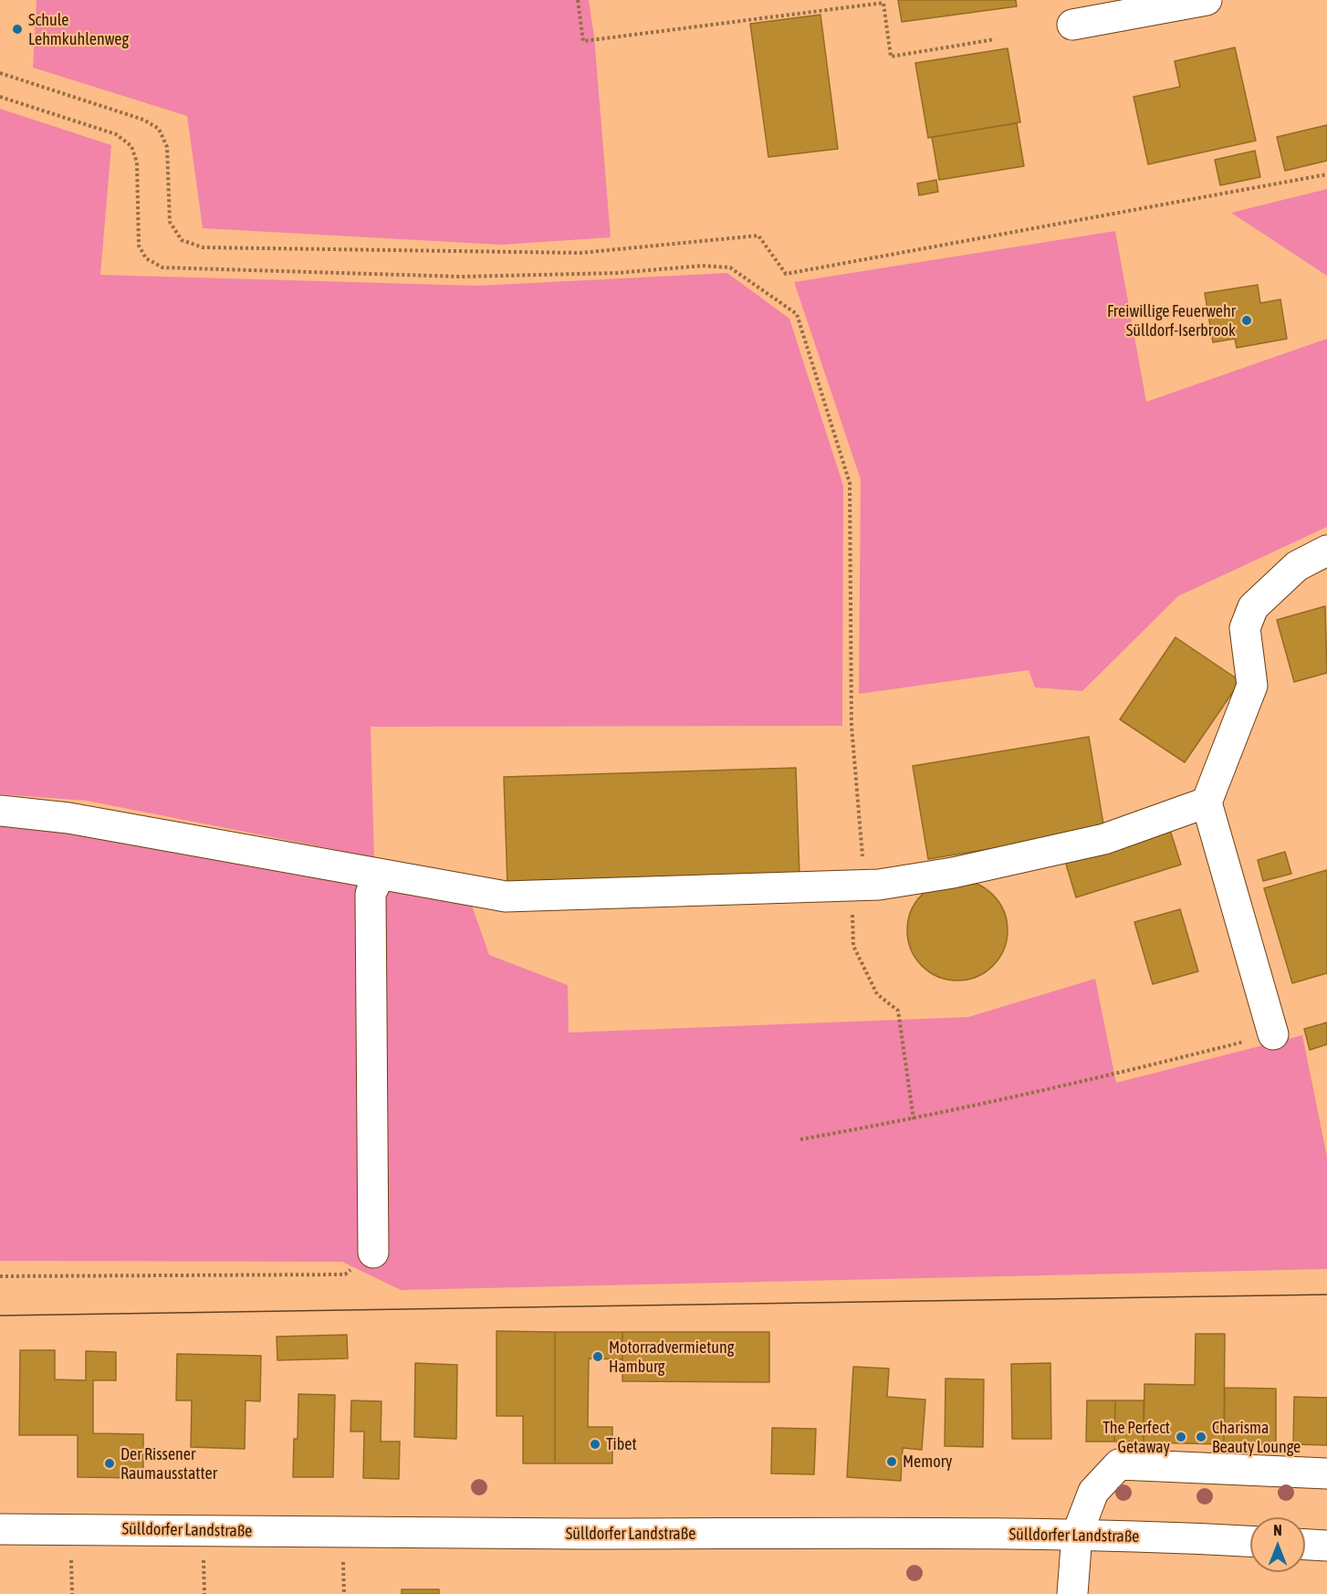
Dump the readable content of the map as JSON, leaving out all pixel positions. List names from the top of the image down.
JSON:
{
  "streets": {
    "main road": ["Sülldorfer Landstraße"]
  },
  "places": [
    "Schule Lehmkuhlenweg",
    "Freiwillige Feuerwehr Sülldorf-Iserbrook",
    "Motorradvermietung Hamburg",
    "The Perfect Getaway",
    "Charisma Beauty Lounge",
    "Tibet",
    "Memory",
    "Der Rissener Raumausstatter"
  ],
  "north": "top"
}
